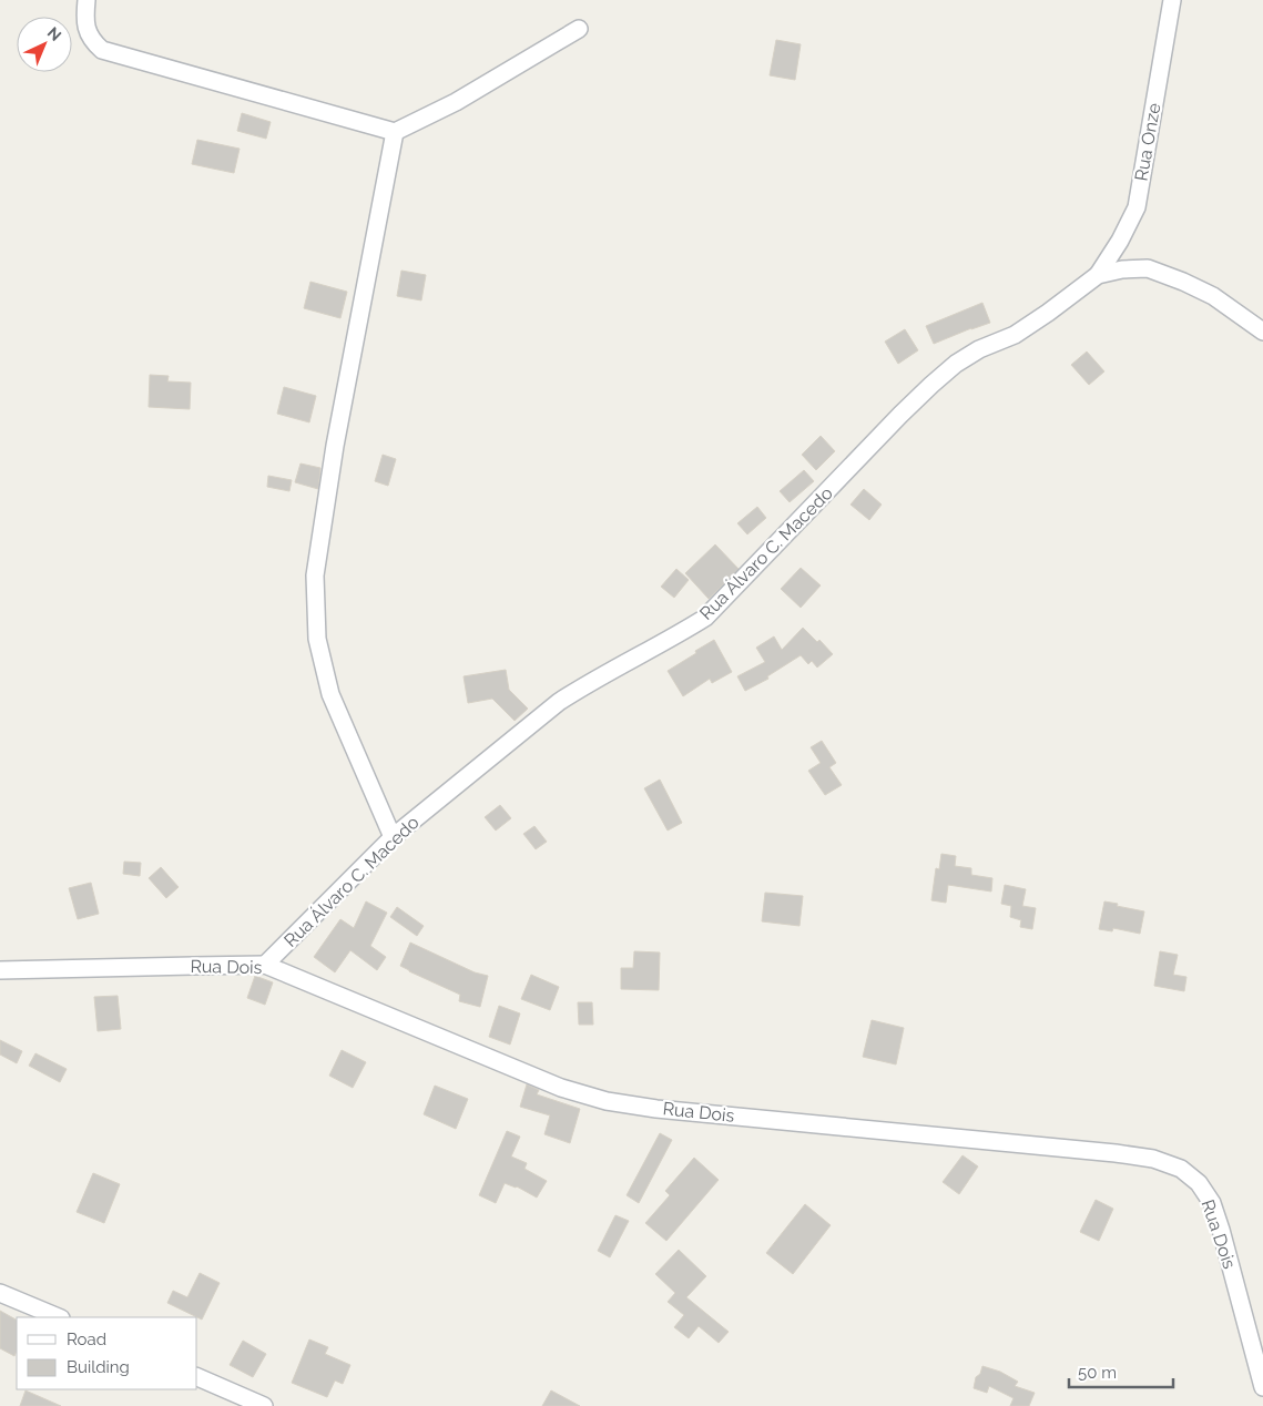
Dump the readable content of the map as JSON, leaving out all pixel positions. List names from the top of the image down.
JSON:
{
  "streets": {
    "street": ["Rua Onze", "Rua Álvaro C. Macedo", "Rua Dois"]
  },
  "crossings": [
    ["Rua Onze", "Rua Álvaro C. Macedo"],
    ["Rua Álvaro C. Macedo", "Rua Dois"]
  ],
  "legend": ["Road", "Building"],
  "scale_bar": "50 m",
  "north": "top right"
}
